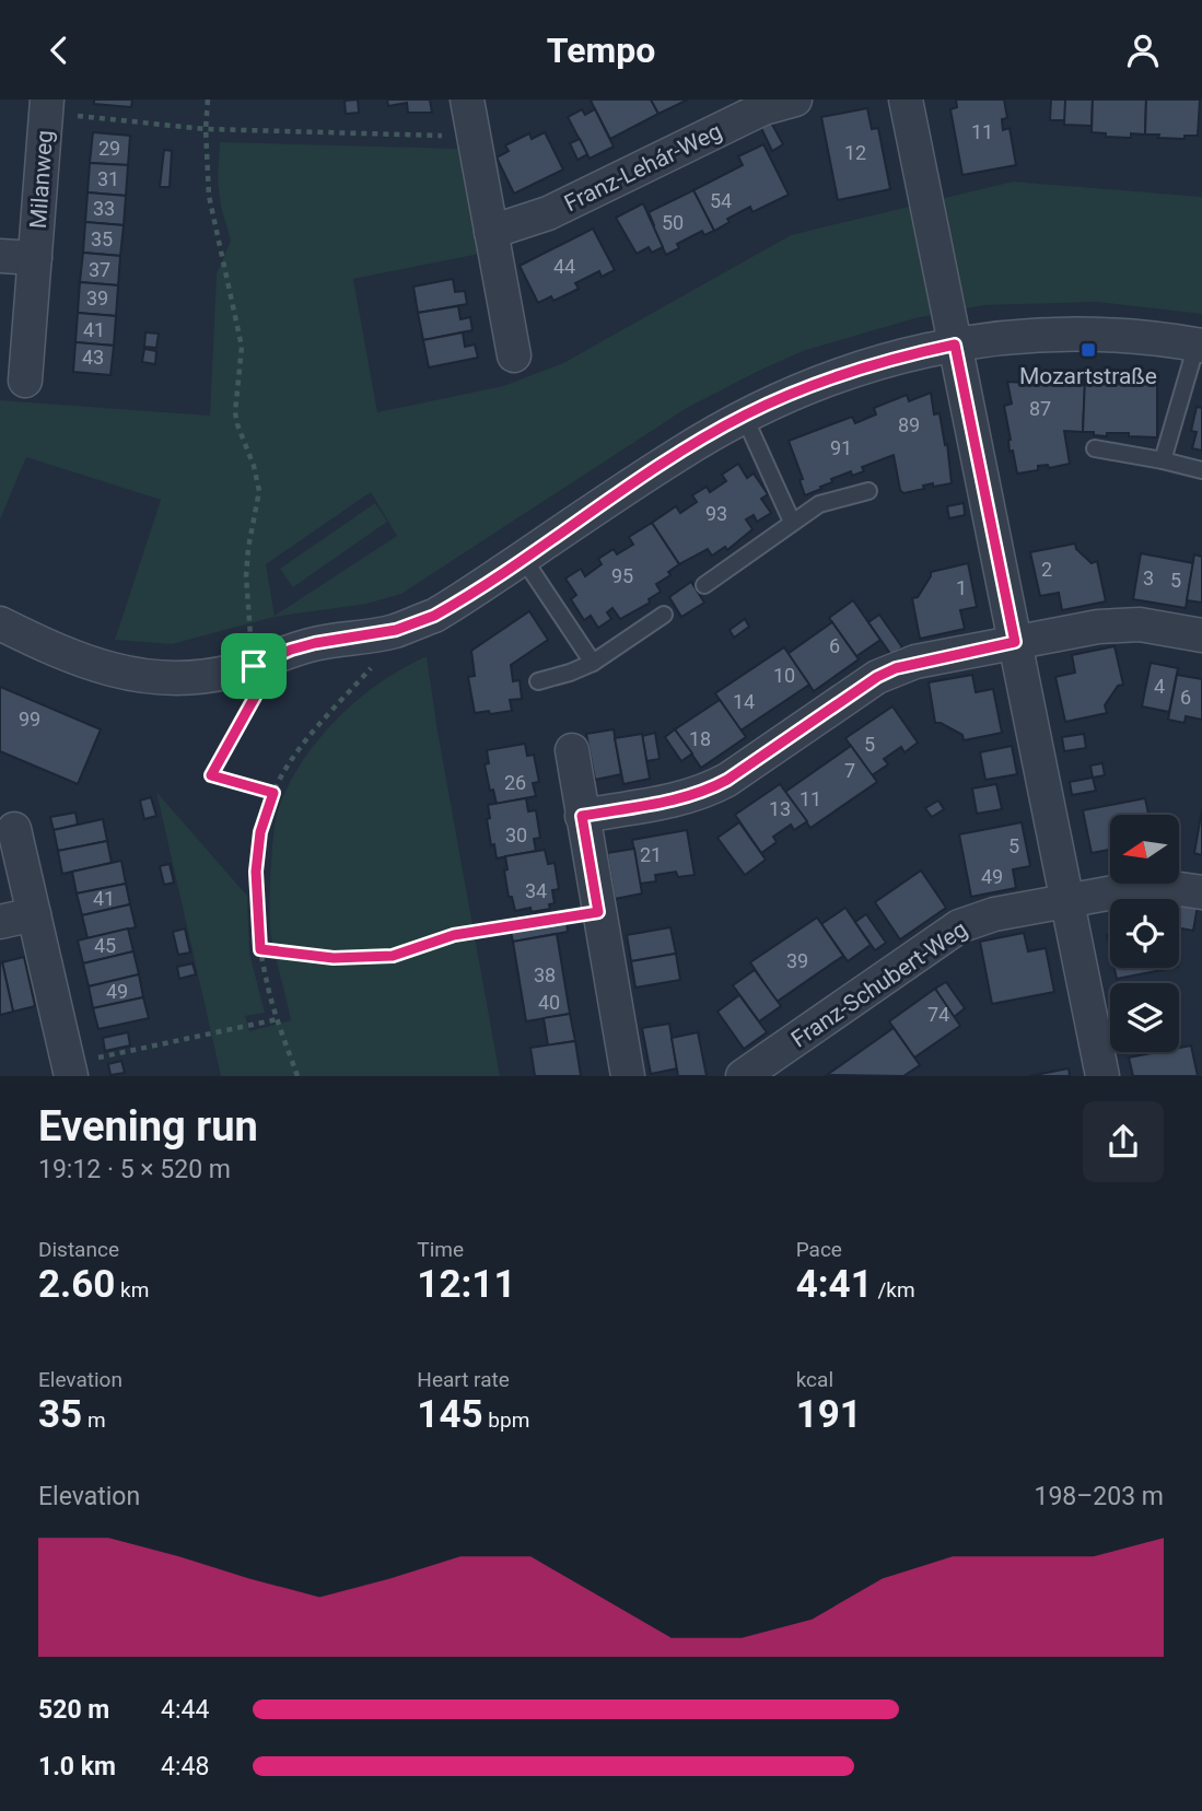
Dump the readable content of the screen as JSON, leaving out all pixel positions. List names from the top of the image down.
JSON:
{
  "streets": {
    "street": ["Franz-Lehár-Weg", "Milanweg", "Franz-Schubert-Weg"]
  },
  "places": {
    "transit": ["Mozartstraße"]
  },
  "house_numbers": [
    "11",
    "29",
    "12",
    "31",
    "54",
    "33",
    "50",
    "35",
    "44",
    "37",
    "39",
    "41",
    "43",
    "87",
    "89",
    "91",
    "93",
    "2",
    "95",
    "3",
    "5",
    "1",
    "6",
    "10",
    "4",
    "6",
    "14",
    "99",
    "18",
    "5",
    "7",
    "26",
    "11",
    "13",
    "30",
    "5",
    "21",
    "49",
    "34",
    "41",
    "45",
    "39",
    "38",
    "49",
    "40",
    "74"
  ],
  "north": "left",
  "page": {
    "header": "Tempo",
    "heading": ["Evening run", "19:12 · 5 × 520 m"],
    "stats": [
      ["Distance", "2.60 km"],
      ["Time", "12:11"],
      ["Pace", "4:41 /km"],
      ["Elevation", "35 m"],
      ["Heart rate", "145 bpm"],
      ["kcal", "191"]
    ],
    "chart": ["Elevation", "198–203 m"],
    "list": [
      {
        "name": "520 m",
        "note": "4:44"
      },
      {
        "name": "1.0 km",
        "note": "4:48"
      }
    ]
  }
}
